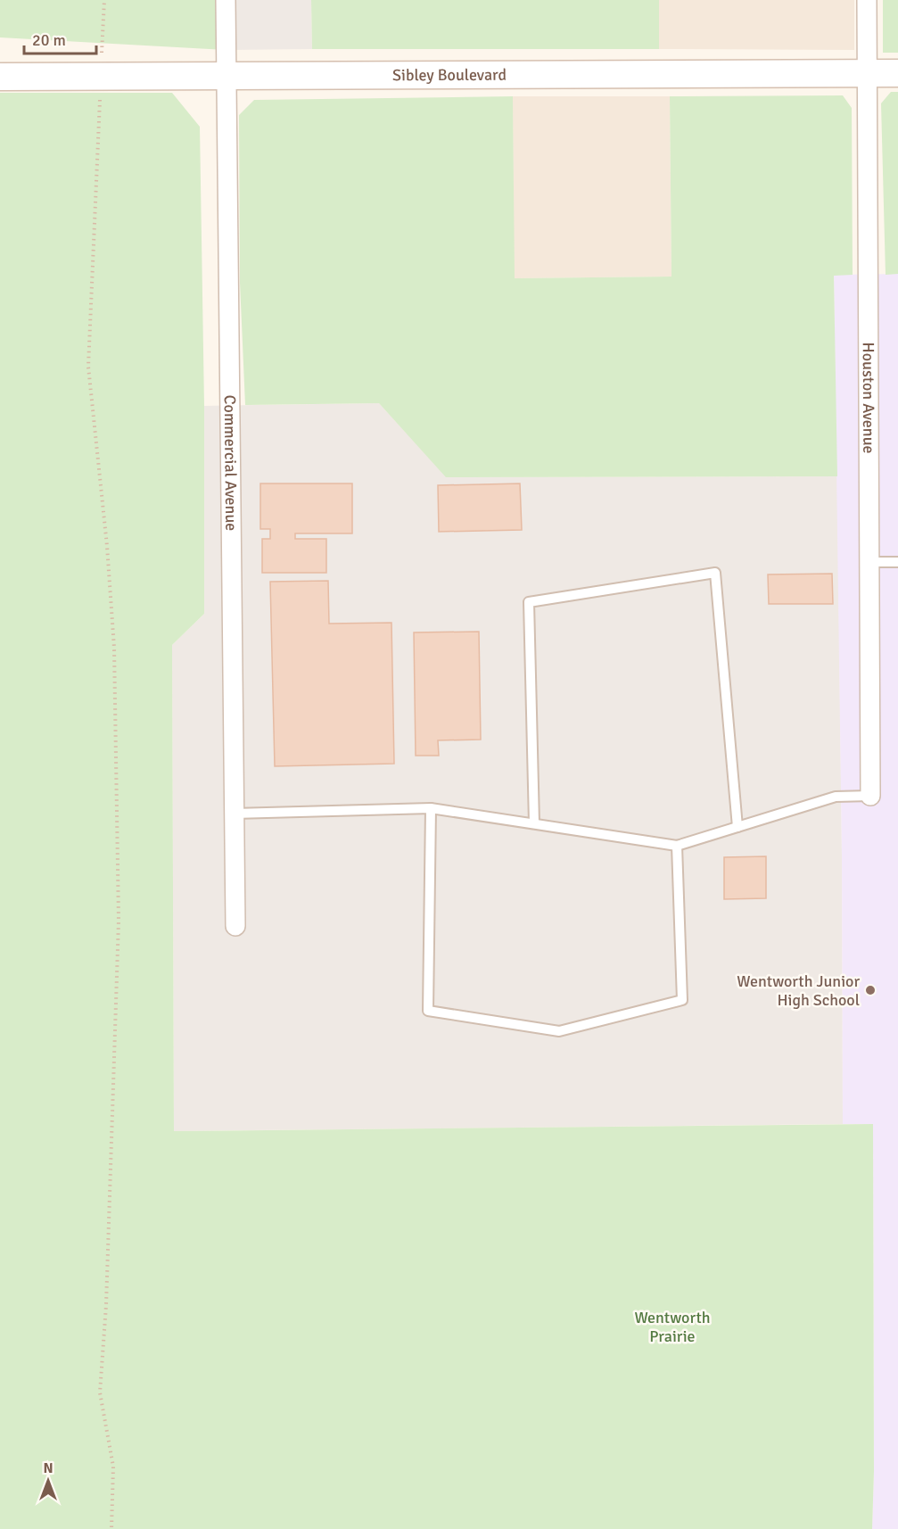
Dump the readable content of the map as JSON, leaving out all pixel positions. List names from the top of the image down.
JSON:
{
  "streets": {
    "main road": ["Sibley Boulevard"],
    "street": ["Houston Avenue", "Commercial Avenue"]
  },
  "crossings": [
    ["Sibley Boulevard", "Houston Avenue"],
    ["Sibley Boulevard", "Commercial Avenue"]
  ],
  "parks": ["Wentworth Prairie"],
  "places": ["Wentworth Junior High School"],
  "scale_bar": "20 m",
  "north": "top"
}
